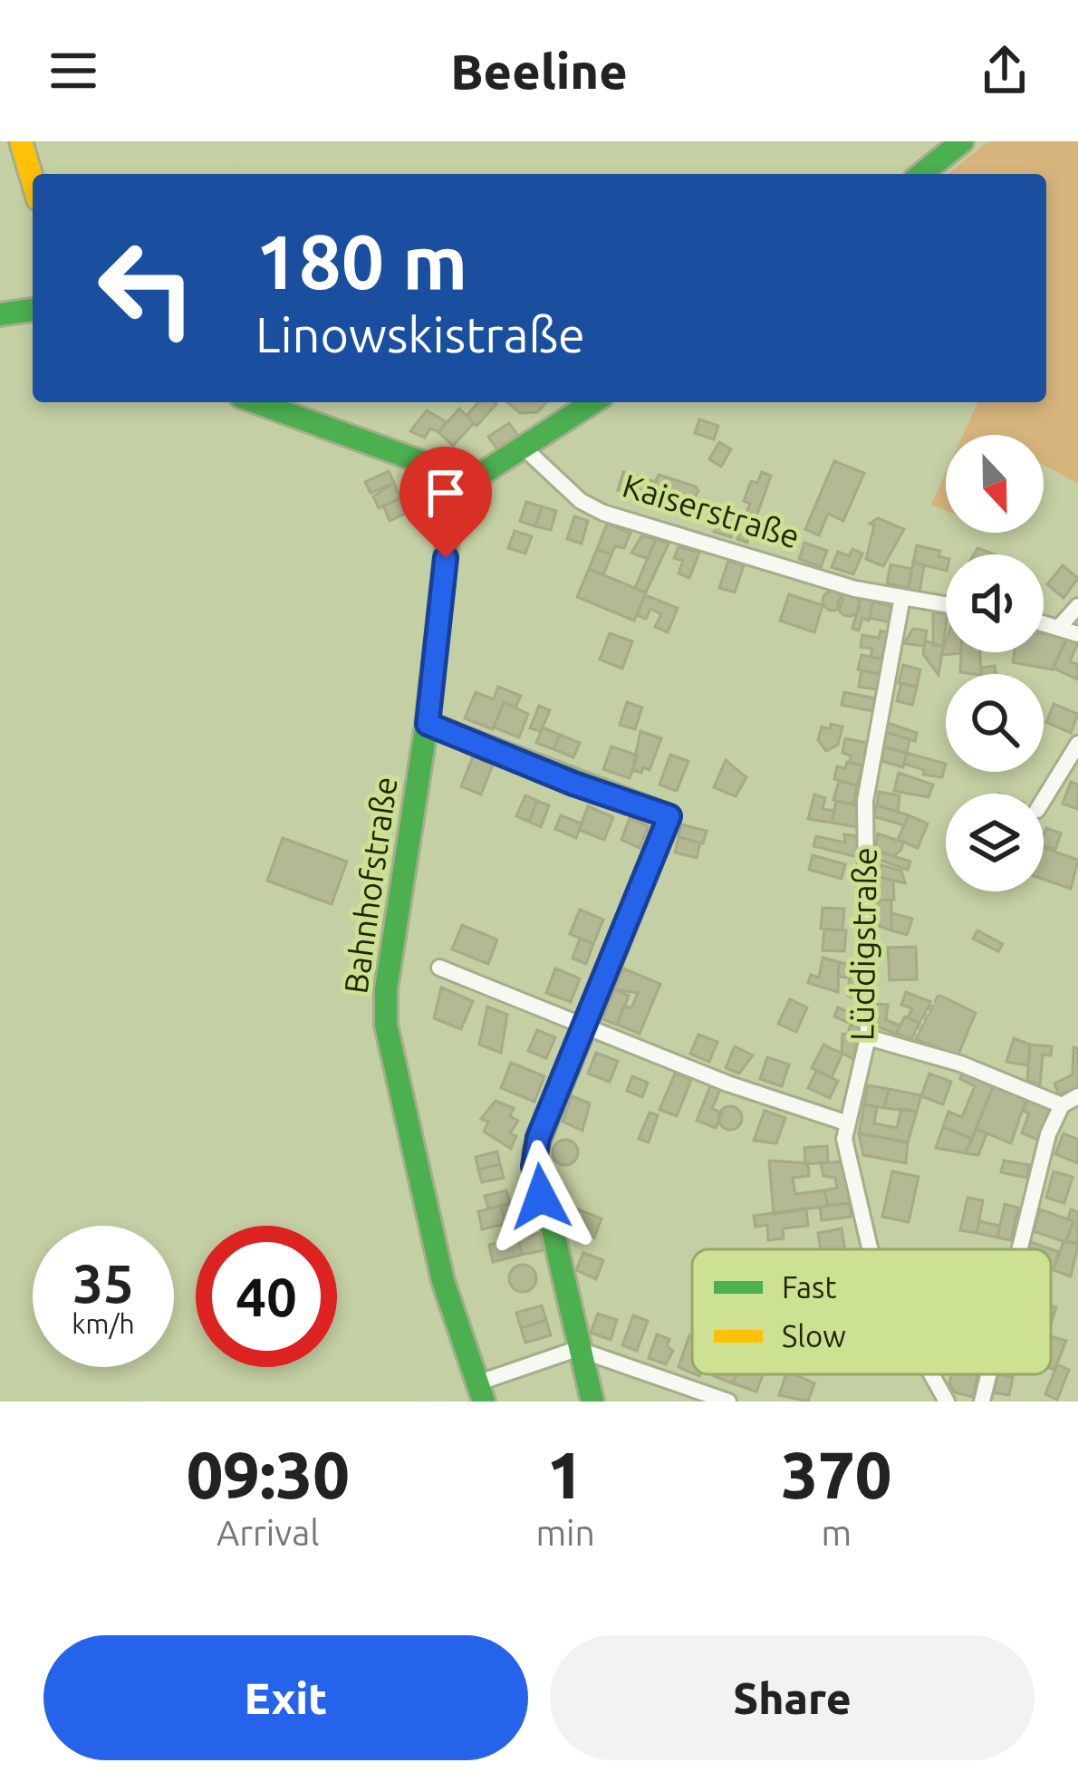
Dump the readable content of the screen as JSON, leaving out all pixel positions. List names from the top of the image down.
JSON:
{
  "streets": {
    "main road": ["Bahnhofstraße"],
    "street": ["Kaiserstraße", "Lüddigstraße"]
  },
  "crossings": [
    ["Kaiserstraße", "Lüddigstraße"]
  ],
  "legend": ["Fast", "Slow"],
  "north": "bottom",
  "page": {
    "header": "Beeline",
    "turn": ["180 m", "Linowskistraße"],
    "speed": "35 km/h",
    "limit": "40",
    "eta": [
      "09:30",
      "Arrival",
      "1",
      "min",
      "370",
      "m"
    ],
    "buttons": ["Exit", "Share"]
  }
}
